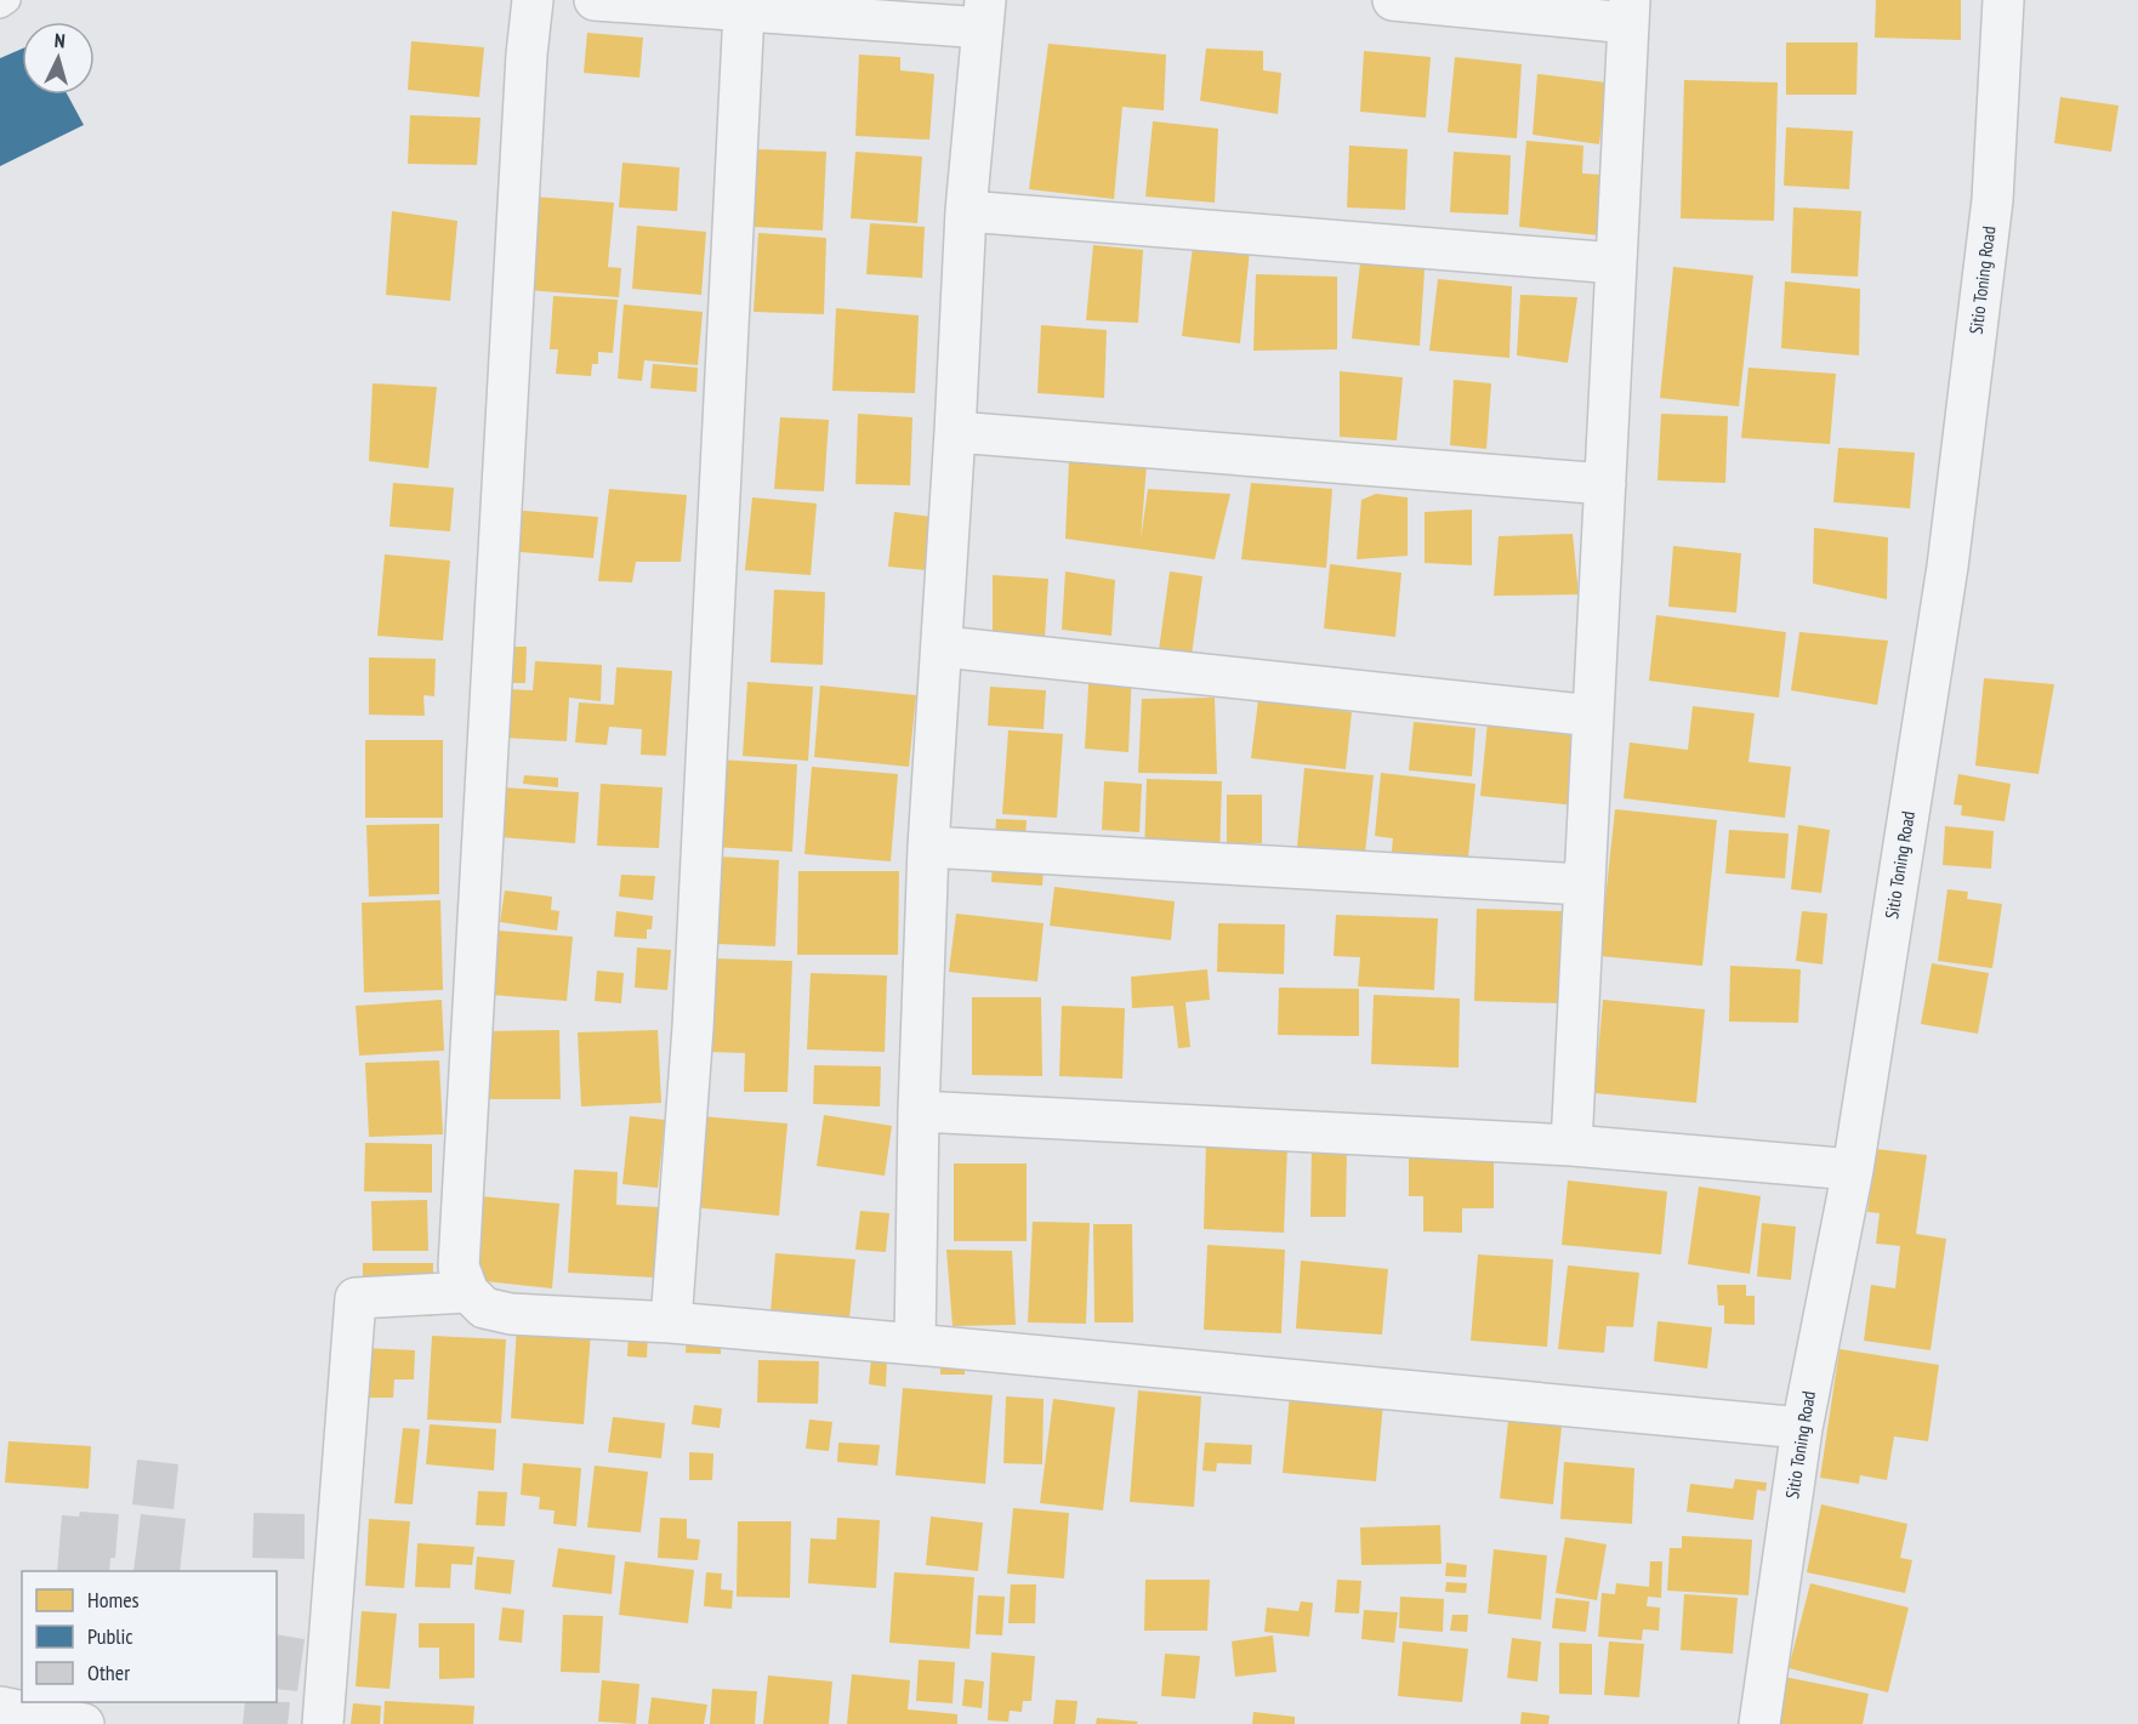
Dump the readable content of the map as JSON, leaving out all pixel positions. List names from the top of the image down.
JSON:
{
  "streets": {
    "street": ["Sitio Toning Road"]
  },
  "legend": ["Homes", "Public", "Other"],
  "north": "top"
}
